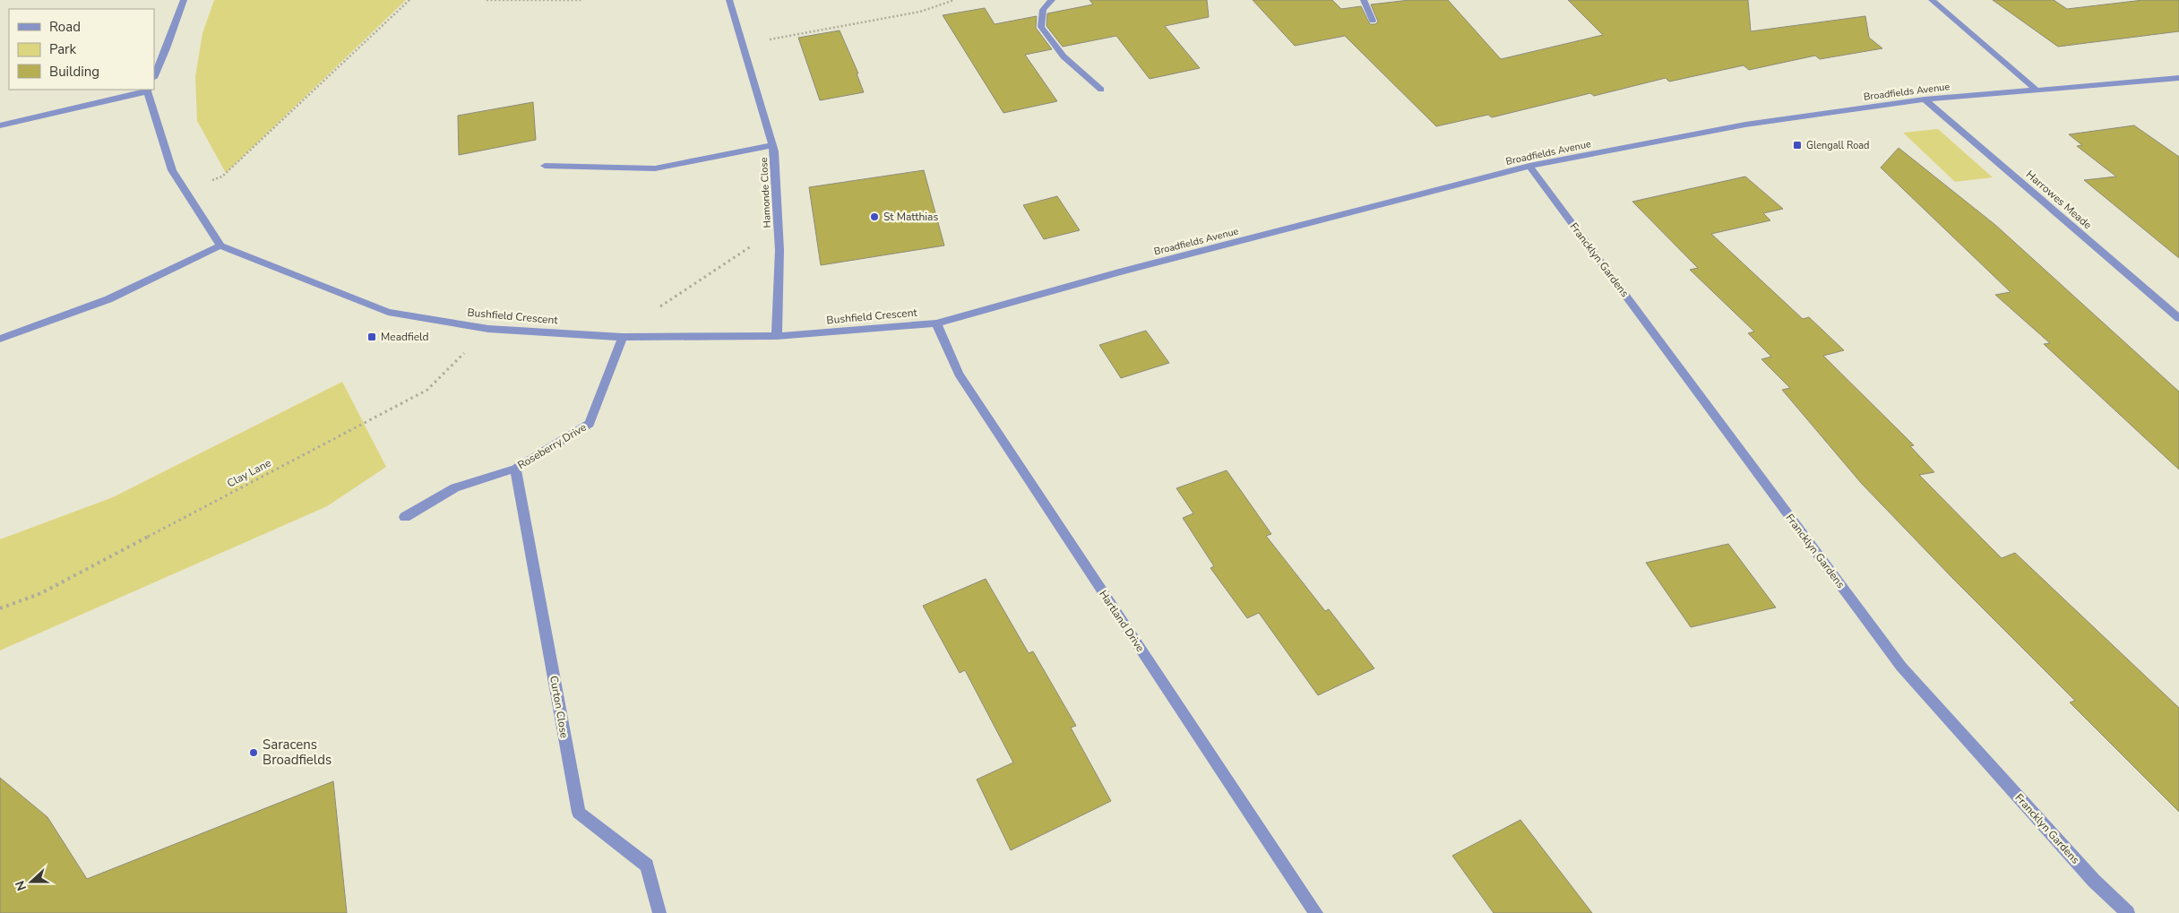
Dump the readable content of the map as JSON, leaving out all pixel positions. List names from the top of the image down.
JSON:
{
  "streets": {
    "street": [
      "Broadfields Avenue",
      "Hamonde Close",
      "Harrowes Meade",
      "Francklyn Gardens",
      "Bushfield Crescent",
      "Roseberry Drive",
      "Hartland Drive",
      "Curton Close"
    ],
    "path": ["Clay Lane"]
  },
  "crossings": [
    ["Broadfields Avenue", "Harrowes Meade"],
    ["Broadfields Avenue", "Francklyn Gardens"],
    ["Broadfields Avenue", "Bushfield Crescent"],
    ["Broadfields Avenue", "Hartland Drive"],
    ["Hamonde Close", "Bushfield Crescent"],
    ["Bushfield Crescent", "Roseberry Drive"],
    ["Bushfield Crescent", "Clay Lane"],
    ["Bushfield Crescent", "Hartland Drive"],
    ["Roseberry Drive", "Curton Close"]
  ],
  "places": {
    "transit": ["Glengall Road", "Meadfield"],
    "other": ["St Matthias", "Saracens Broadfields"]
  },
  "legend": ["Road", "Park", "Building"],
  "north": "left"
}
